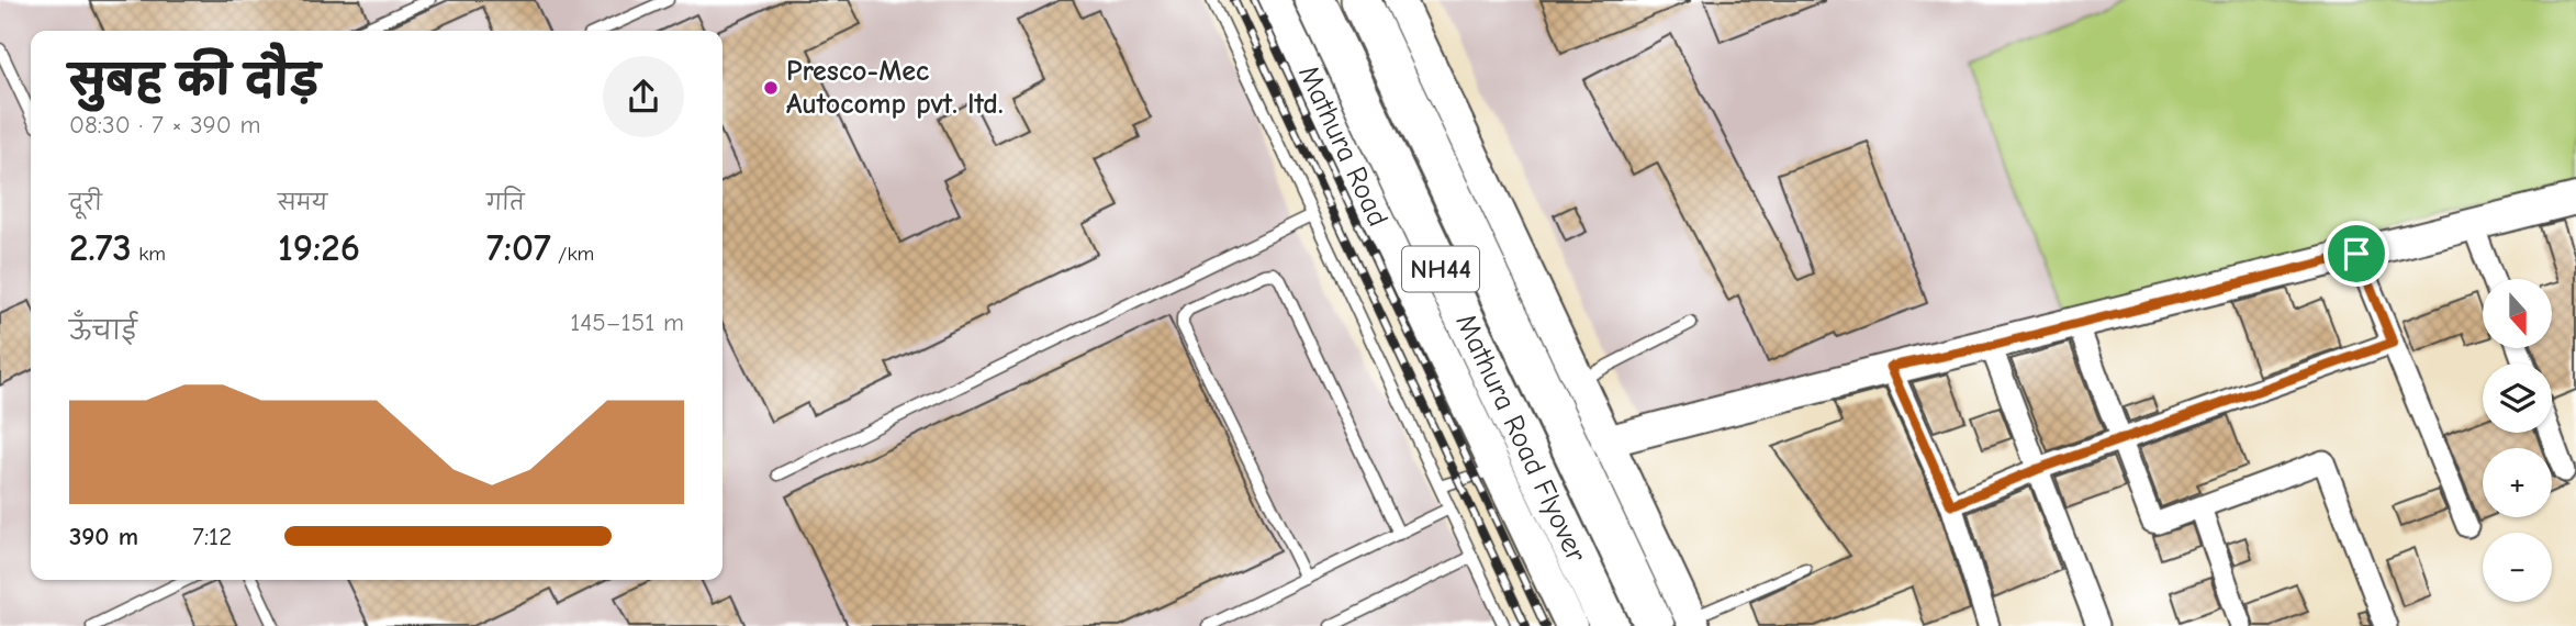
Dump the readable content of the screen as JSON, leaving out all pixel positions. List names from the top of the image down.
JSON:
{
  "streets": {
    "highway": ["NH44", "Mathura Road Flyover"],
    "main road": ["Mathura Road"]
  },
  "places": ["Presco-Mec Autocomp pvt. ltd."],
  "north": "bottom",
  "page": {
    "heading": ["सुबह की दौड़", "08:30 · 7 × 390 m"],
    "stats": [
      ["दूरी", "2.73 km"],
      ["समय", "19:26"],
      ["गति", "7:07 /km"]
    ],
    "map_buttons": ["+", "−"],
    "chart": ["ऊँचाई", "145–151 m"],
    "list": [
      {
        "name": "390 m",
        "note": "7:12"
      }
    ]
  }
}
